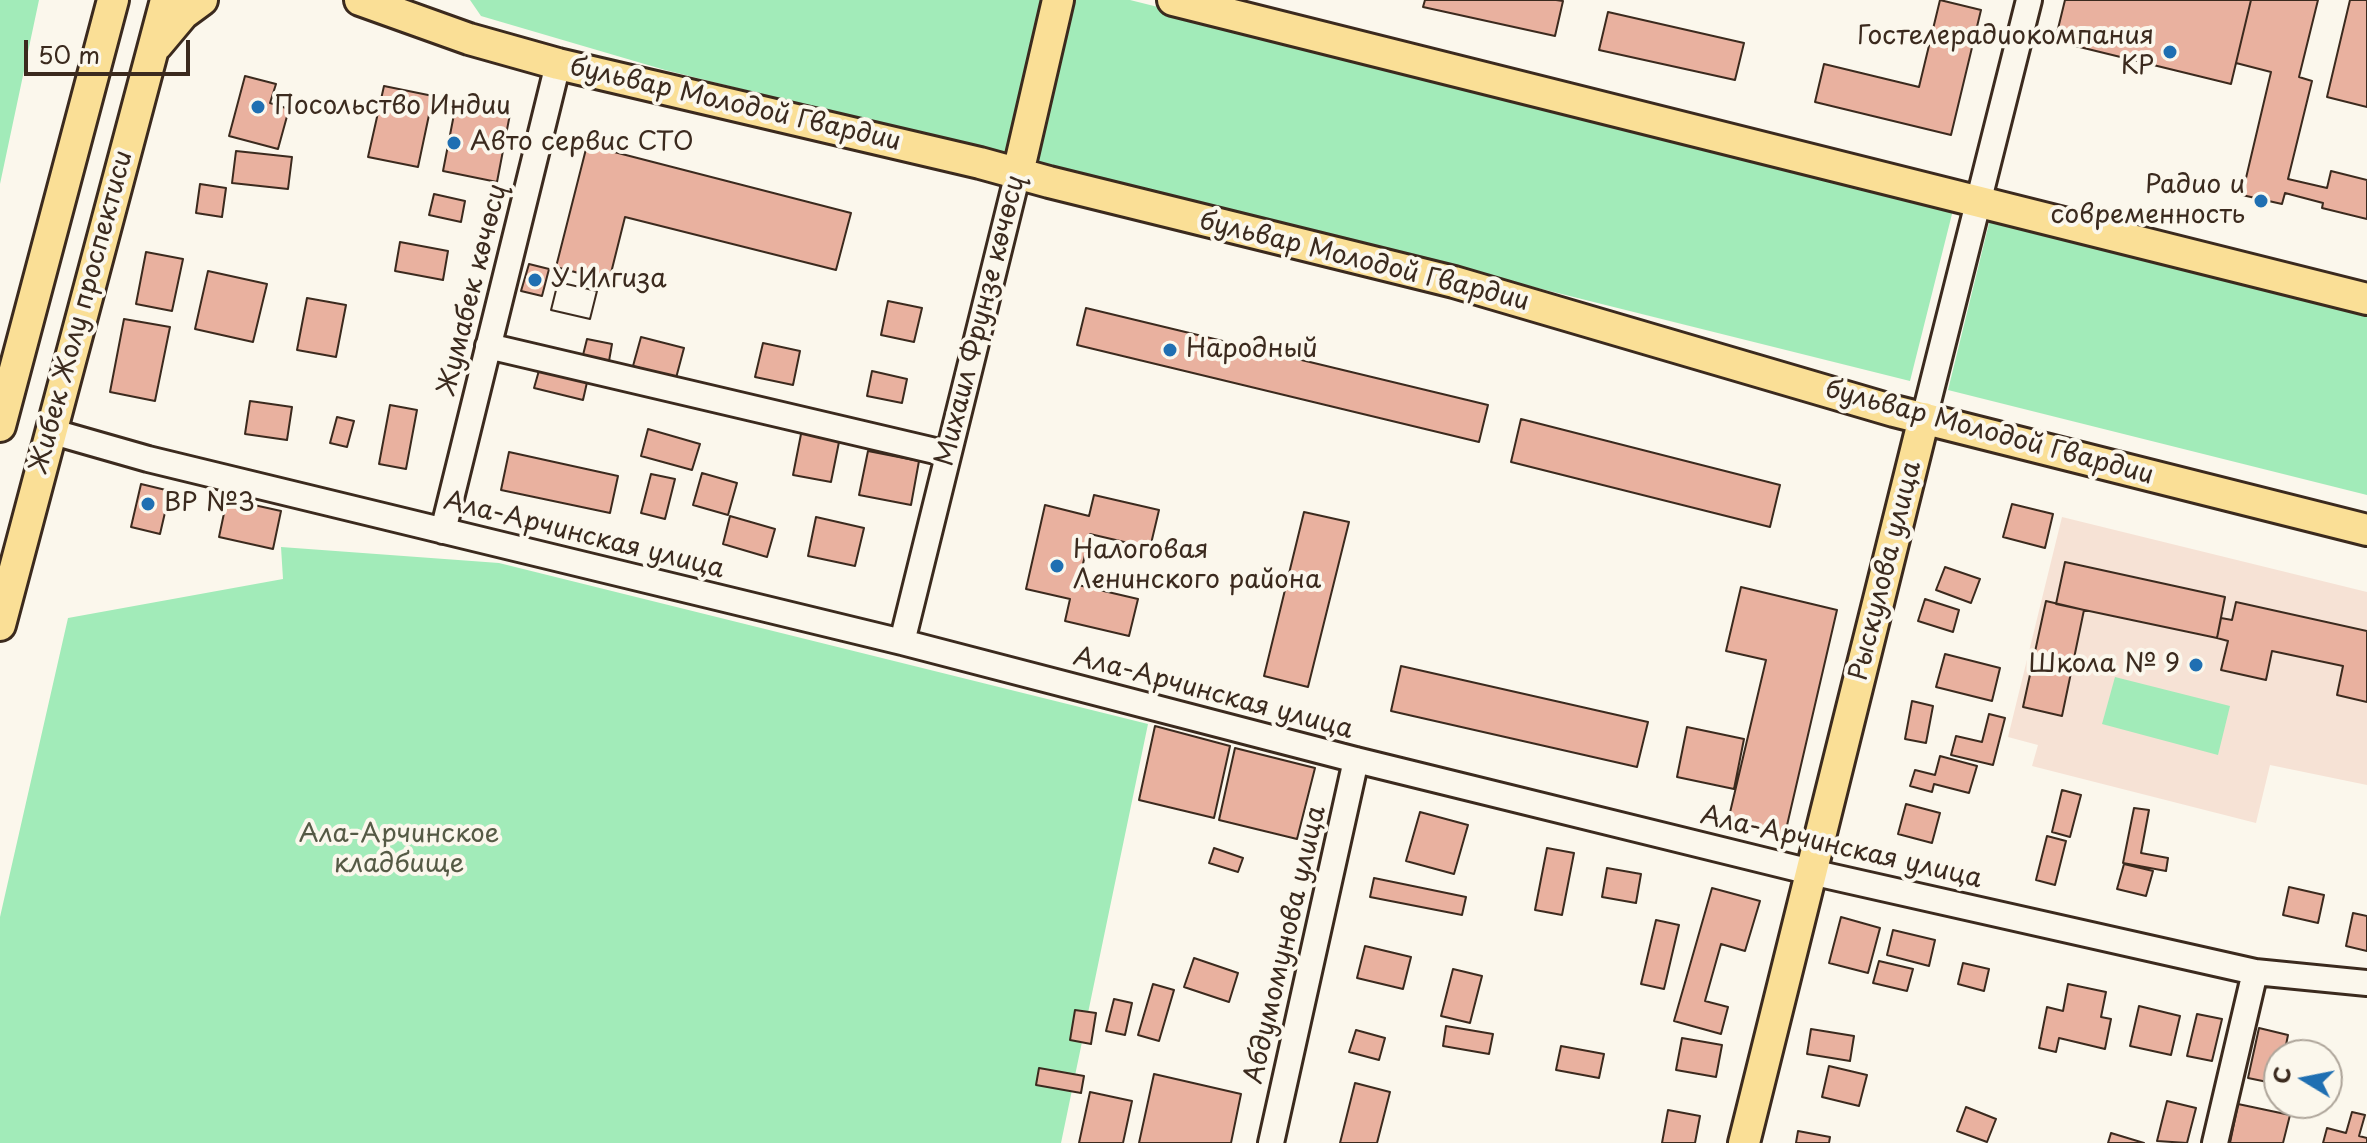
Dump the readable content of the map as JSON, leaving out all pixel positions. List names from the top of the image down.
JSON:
{
  "streets": {
    "main road": [
      "бульвар Молодой Гвардии",
      "Жибек Жолу проспектиси",
      "Михаил Фрунзе көчөсү",
      "Рыскулова улица"
    ],
    "street": ["Жумабек көчөсү", "Ала-Арчинская улица", "Абдумомунова улица"]
  },
  "crossings": [
    ["бульвар Молодой Гвардии", "Жумабек көчөсү"],
    ["бульвар Молодой Гвардии", "Михаил Фрунзе көчөсү"],
    ["бульвар Молодой Гвардии", "Рыскулова улица"],
    ["Жумабек көчөсү", "Ала-Арчинская улица"],
    ["Жибек Жолу проспектиси", "Ала-Арчинская улица"],
    ["Михаил Фрунзе көчөсү", "Ала-Арчинская улица"],
    ["Ала-Арчинская улица", "Рыскулова улица"],
    ["Ала-Арчинская улица", "Абдумомунова улица"]
  ],
  "parks": ["Ала-Арчинское кладбище"],
  "places": [
    "Гостелерадиокомпания КР",
    "Посольство Индии",
    "Авто сервис СТО",
    "Радио и современность",
    "У Илгиза",
    "Народный",
    "BP №3",
    "Налоговая Ленинского района",
    "Школа № 9"
  ],
  "scale_bar": "50 m",
  "north": "left"
}
